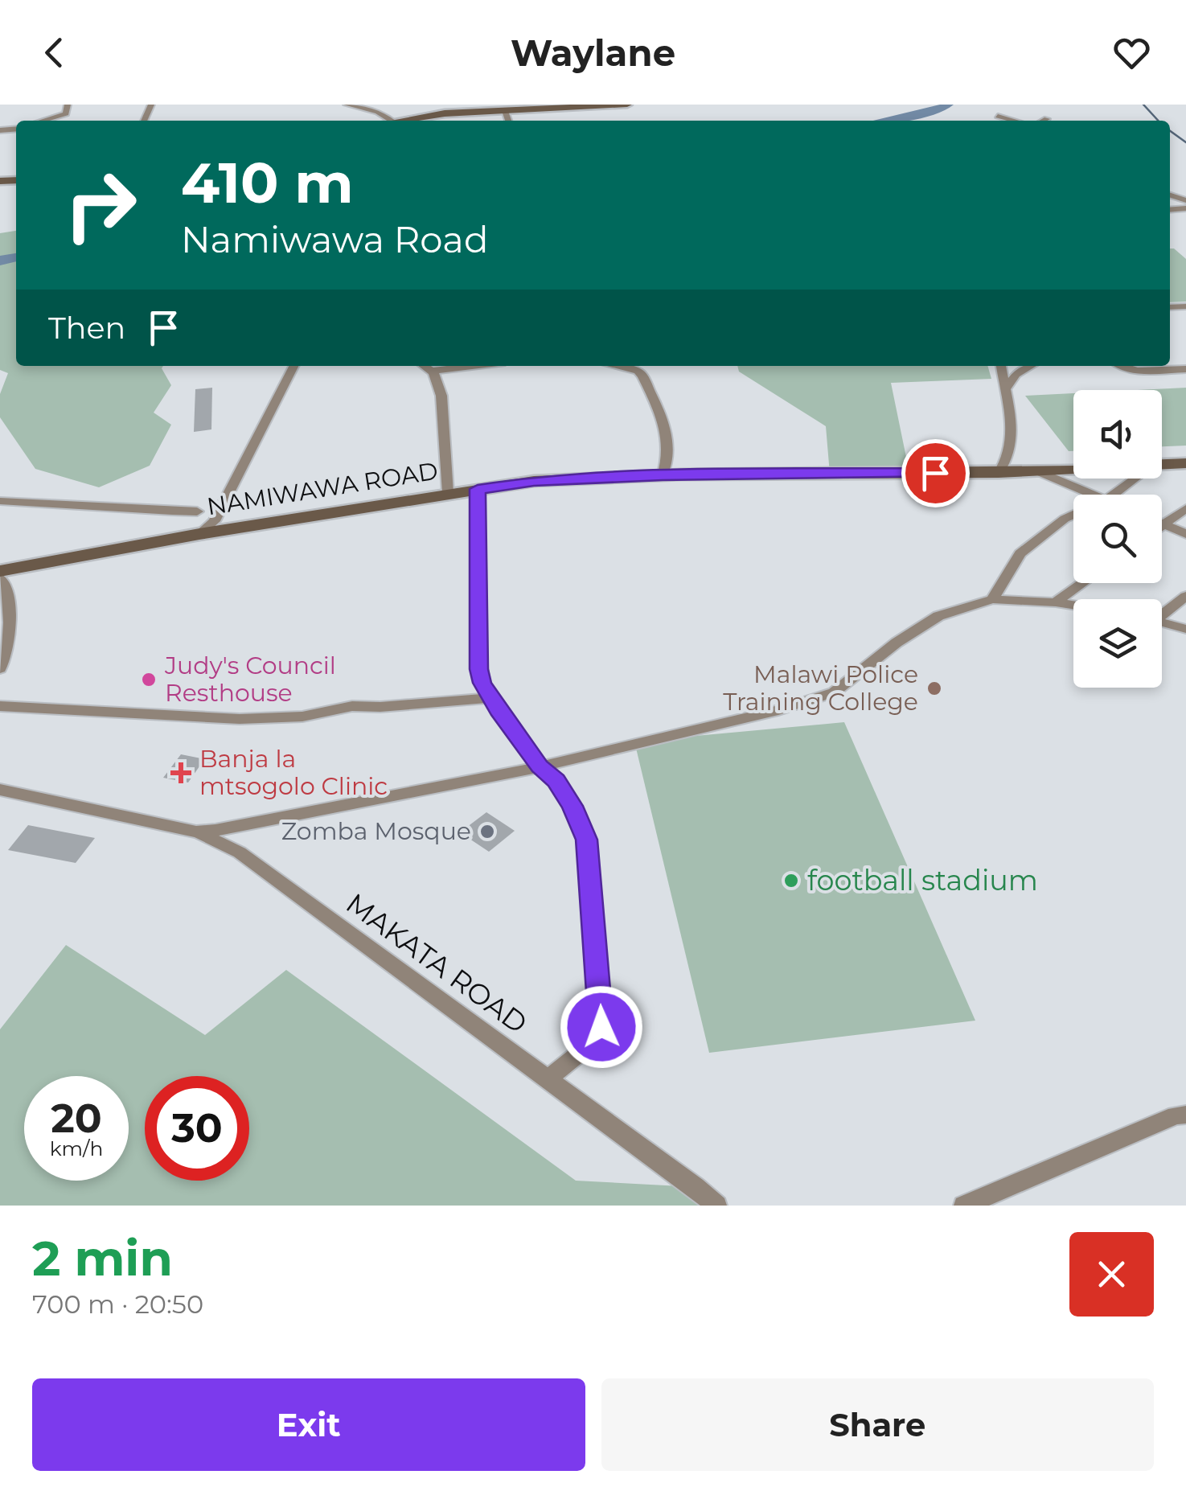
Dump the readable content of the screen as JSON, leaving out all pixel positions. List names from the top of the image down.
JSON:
{
  "streets": {
    "street": ["NAMIWAWA ROAD", "MAKATA ROAD"]
  },
  "places": {
    "other": [
      "Judy's Council Resthouse",
      "Malawi Police Training College",
      "Zomba Mosque",
      "football stadium"
    ],
    "health": ["Banja la mtsogolo Clinic"]
  },
  "page": {
    "header": "Waylane",
    "turn": ["410 m", "Namiwawa Road"],
    "then": "Then",
    "speed": "20 km/h",
    "limit": "30",
    "heading": ["2 min", "700 m · 20:50"],
    "buttons": ["Exit", "Share"]
  }
}
